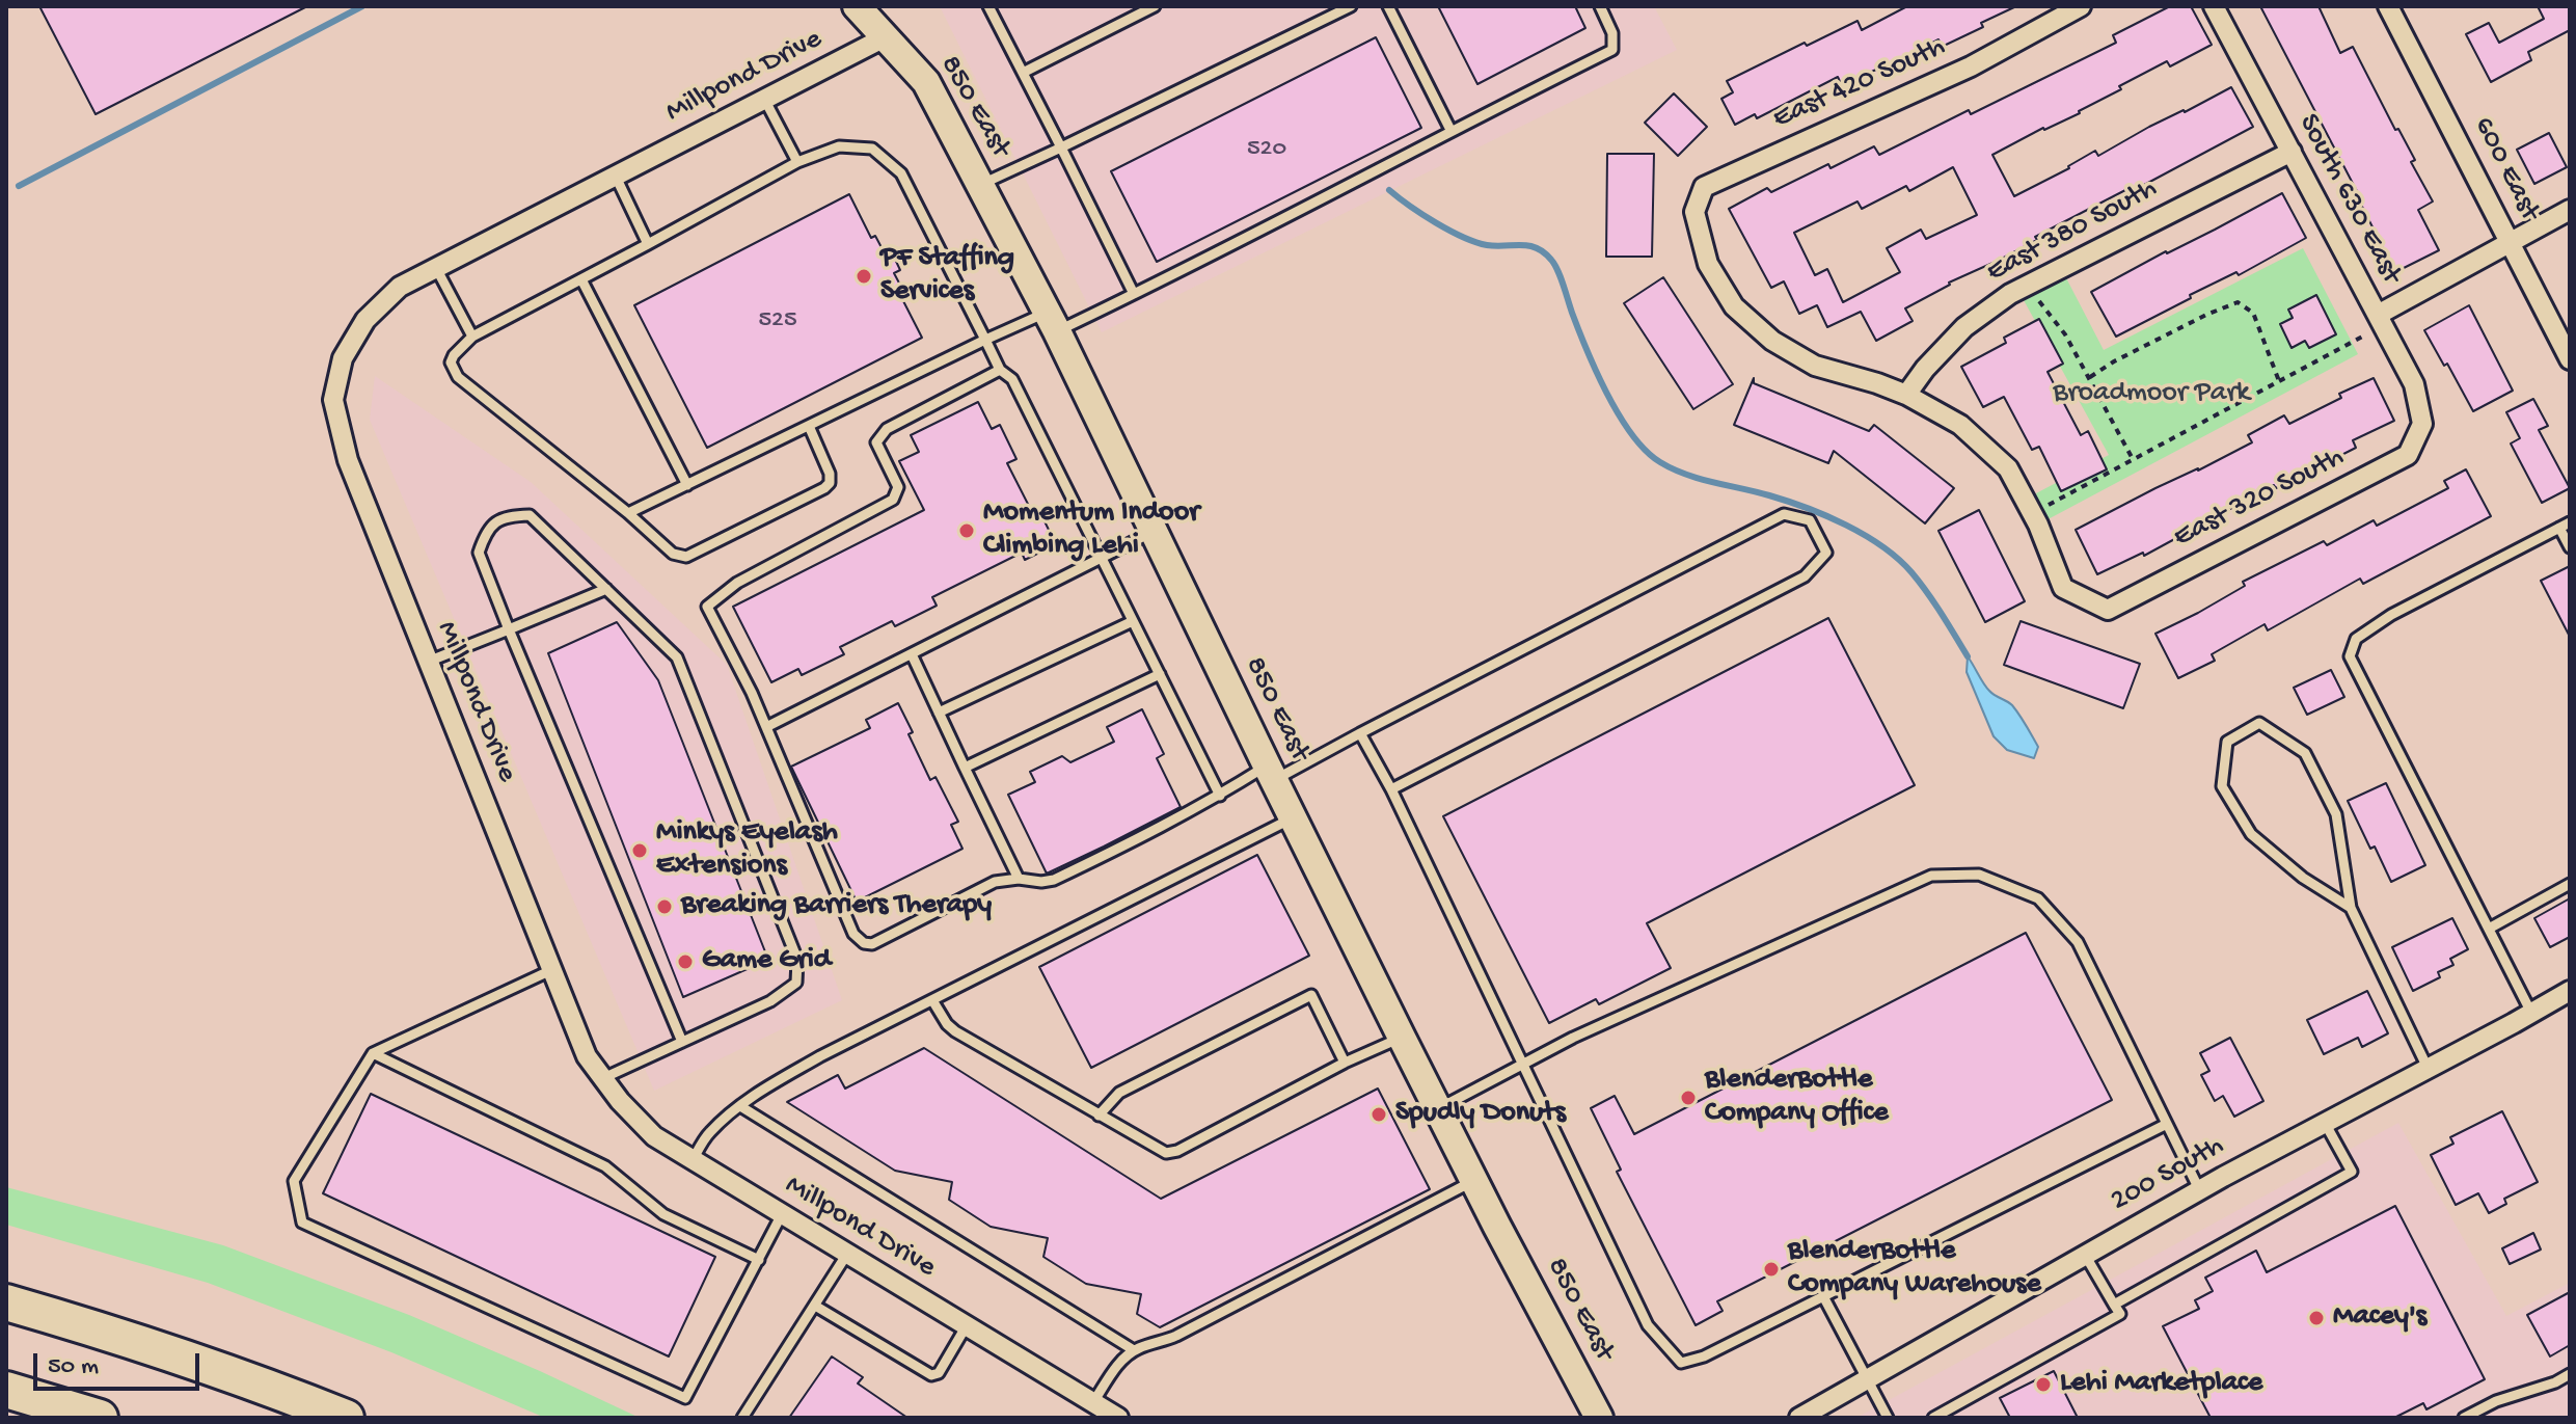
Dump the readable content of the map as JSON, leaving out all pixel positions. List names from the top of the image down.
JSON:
{
  "streets": {
    "main road": ["850 East"],
    "street": [
      "Millpond Drive",
      "East 420 South",
      "600 East",
      "South 630 East",
      "East 380 South",
      "East 320 South",
      "200 South"
    ]
  },
  "crossings": [
    ["Millpond Drive", "850 East"],
    ["East 420 South", "East 380 South"],
    ["South 630 East", "East 380 South"],
    ["South 630 East", "East 320 South"]
  ],
  "parks": ["Broadmoor Park"],
  "places": [
    "PF Staffing Services",
    "Momentum Indoor Climbing Lehi",
    "Minkys Eyelash Extensions",
    "Breaking Barriers Therapy",
    "Game Grid",
    "BlenderBottle Company Office",
    "Spudly Donuts",
    "BlenderBottle Company Warehouse",
    "Macey's",
    "Lehi Marketplace"
  ],
  "house_numbers": ["520", "525"],
  "scale_bar": "50 m"
}
